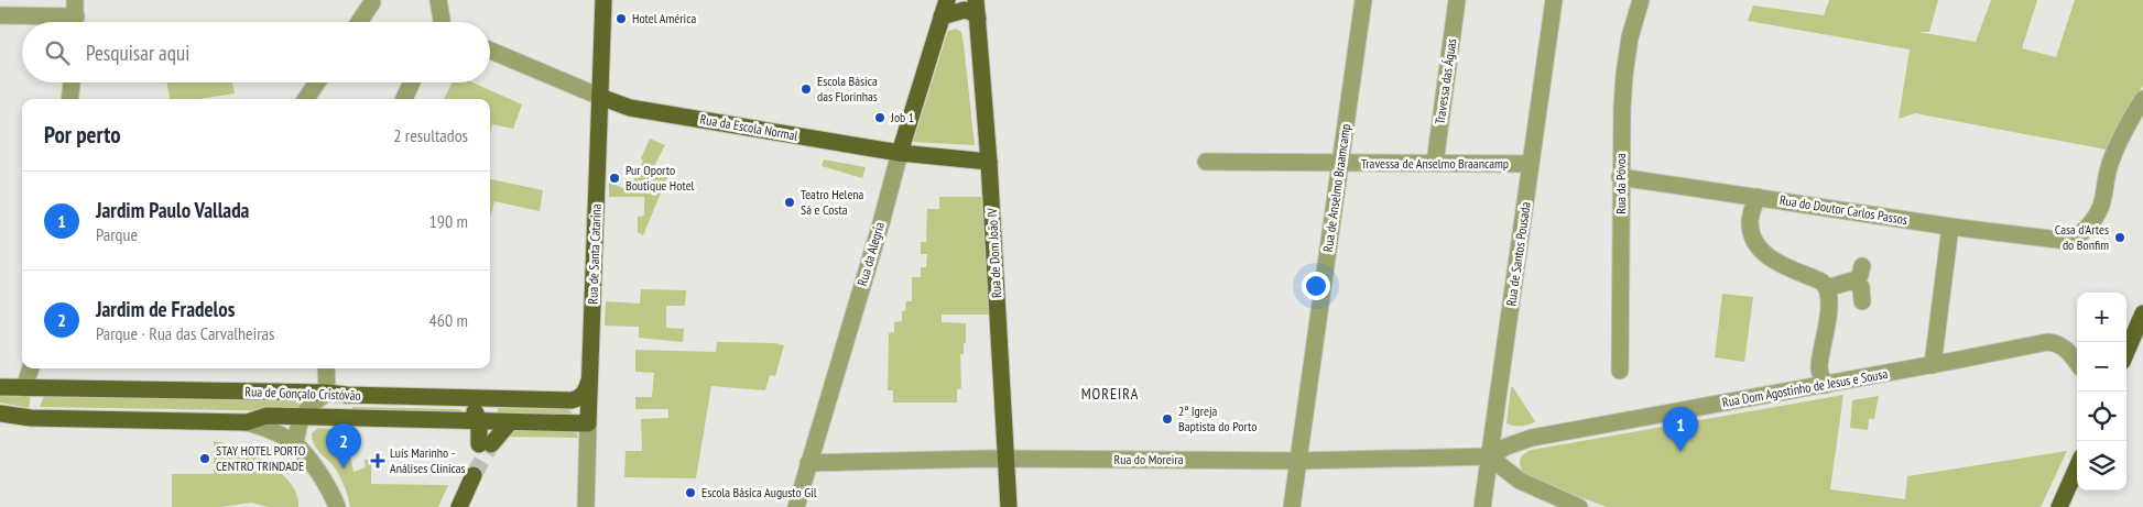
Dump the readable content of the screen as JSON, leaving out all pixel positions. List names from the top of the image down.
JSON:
{
  "streets": {
    "main road": [
      "Rua da Escola Normal",
      "Rua de Dom João IV",
      "Rua de Santa Catarina",
      "Rua da Alegria",
      "Rua de Gonçalo Cristóvão"
    ],
    "street": [
      "Travessa das Águas",
      "Travessa de Anselmo Braancamp",
      "Rua da Póvoa",
      "Rua de Anselmo Braamcamp",
      "Rua do Doutor Carlos Passos",
      "Rua de Santos Pousada",
      "Rua Dom Agostinho de Jesus e Sousa",
      "Rua do Moreira"
    ]
  },
  "crossings": [
    ["Travessa das Águas", "Travessa de Anselmo Braancamp"],
    ["Rua da Escola Normal", "Rua de Dom João IV"],
    ["Rua da Escola Normal", "Rua de Santa Catarina"],
    ["Rua da Escola Normal", "Rua da Alegria"],
    ["Travessa de Anselmo Braancamp", "Rua de Anselmo Braamcamp"],
    ["Travessa de Anselmo Braancamp", "Rua de Santos Pousada"],
    ["Rua da Póvoa", "Rua do Doutor Carlos Passos"],
    ["Rua de Anselmo Braamcamp", "Rua do Moreira"],
    ["Rua de Dom João IV", "Rua do Moreira"],
    ["Rua de Santa Catarina", "Rua de Gonçalo Cristóvão"],
    ["Rua da Alegria", "Rua do Moreira"],
    ["Rua de Santos Pousada", "Rua Dom Agostinho de Jesus e Sousa"],
    ["Rua de Santos Pousada", "Rua do Moreira"],
    ["Rua Dom Agostinho de Jesus e Sousa", "Rua do Moreira"]
  ],
  "districts": ["MOREIRA"],
  "places": {
    "other": [
      "Hotel América",
      "Escola Básica das Florinhas",
      "Job 1",
      "Pur Oporto Boutique Hotel",
      "Teatro Helena Sá e Costa",
      "Casa d'Artes do Bonfim",
      "2ª Igreja Baptista do Porto",
      "STAY HOTEL PORTO CENTRO TRINDADE",
      "Escola Básica Augusto Gil"
    ],
    "health": ["Luís Marinho - Análises Clínicas"]
  },
  "page": {
    "search": "Pesquisar aqui",
    "heading": ["Por perto", "2 resultados"],
    "list": [
      {
        "mark": "1",
        "name": "Jardim Paulo Vallada",
        "note": "Parque",
        "value": "190 m"
      },
      {
        "mark": "2",
        "name": "Jardim de Fradelos",
        "note": "Parque · Rua das Carvalheiras",
        "value": "460 m"
      }
    ],
    "map_buttons": ["+", "−"],
    "pins": ["1", "2"]
  }
}
